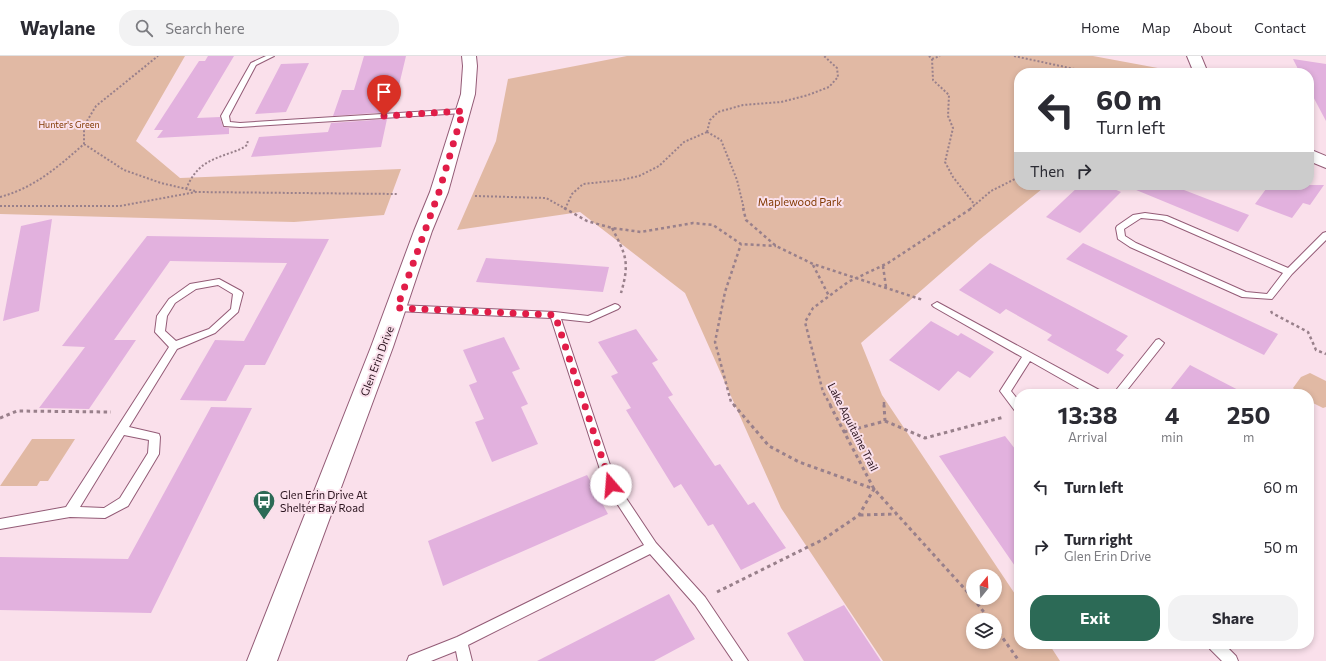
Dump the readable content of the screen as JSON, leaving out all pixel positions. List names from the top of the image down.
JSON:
{
  "streets": {
    "street": ["Glen Erin Drive"],
    "path": ["Lake Aquitaine Trail"]
  },
  "parks": ["Hunter's Green", "Maplewood Park"],
  "places": {
    "bus stop": ["Glen Erin Drive At Shelter Bay Road"]
  },
  "north": "top",
  "page": {
    "header": "Waylane",
    "search": "Search here",
    "nav": [
      "Home",
      "Map",
      "About",
      "Contact"
    ],
    "turn": ["60 m", "Turn left"],
    "then": "Then",
    "eta": [
      "13:38",
      "Arrival",
      "4",
      "min",
      "250",
      "m"
    ],
    "list": [
      {
        "name": "Turn left",
        "value": "60 m"
      },
      {
        "name": "Turn right",
        "note": "Glen Erin Drive",
        "value": "50 m"
      }
    ],
    "buttons": ["Exit", "Share"]
  }
}
